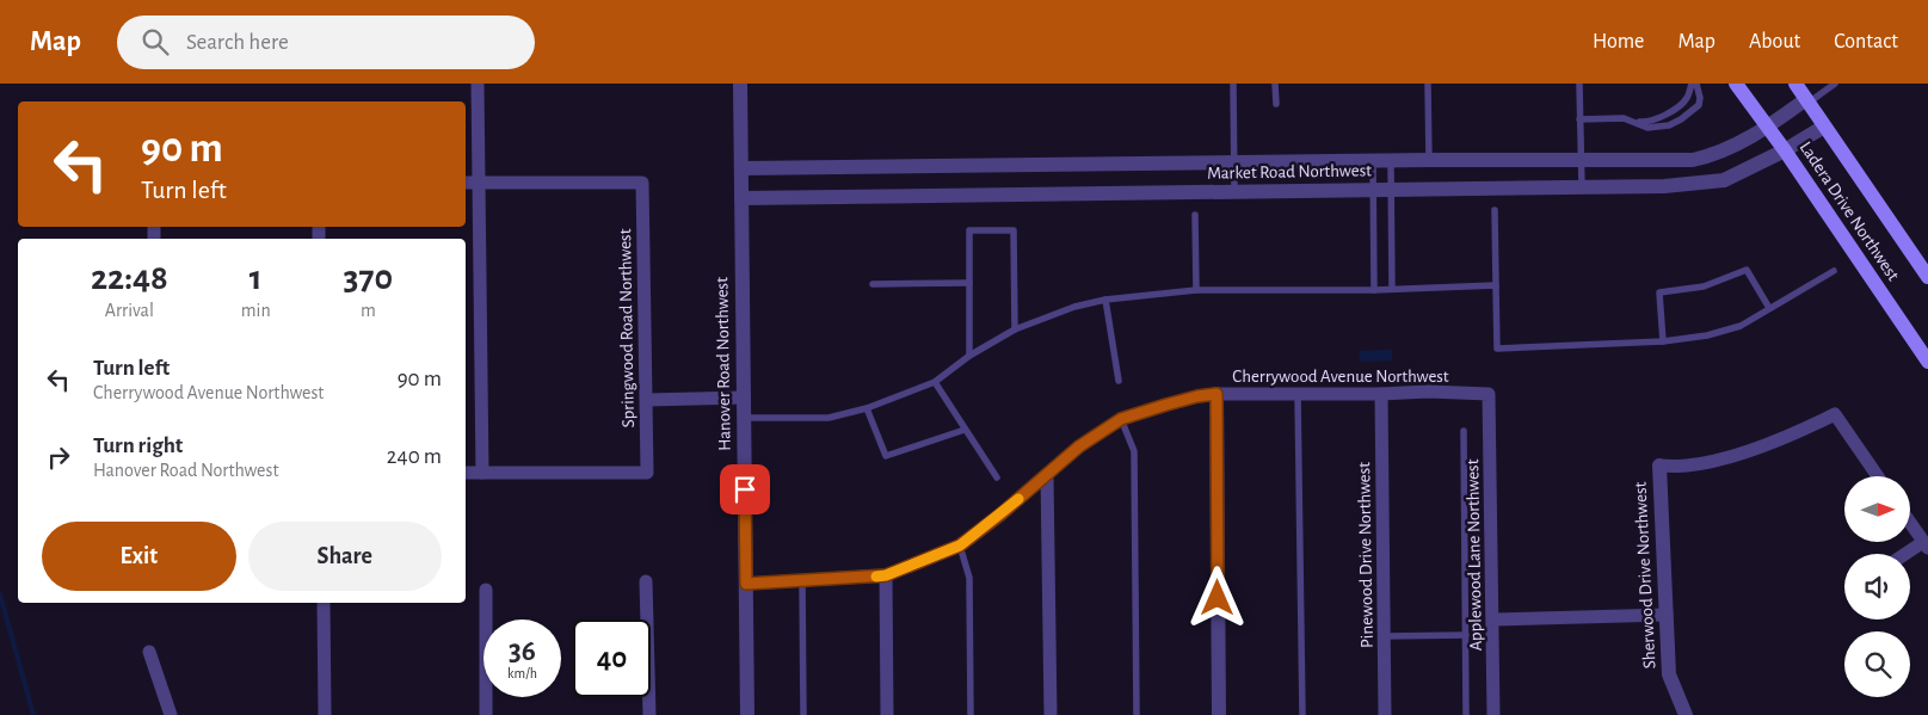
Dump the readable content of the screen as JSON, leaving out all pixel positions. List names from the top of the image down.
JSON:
{
  "streets": {
    "main road": ["Ladera Drive Northwest"],
    "street": [
      "Market Road Northwest",
      "Springwood Road Northwest",
      "Hanover Road Northwest",
      "Cherrywood Avenue Northwest",
      "Pinewood Drive Northwest",
      "Applewood Lane Northwest",
      "Sherwood Drive Northwest"
    ]
  },
  "crossings": [
    ["Market Road Northwest", "Ladera Drive Northwest"],
    ["Market Road Northwest", "Hanover Road Northwest"],
    ["Hanover Road Northwest", "Cherrywood Avenue Northwest"],
    ["Cherrywood Avenue Northwest", "Pinewood Drive Northwest"],
    ["Cherrywood Avenue Northwest", "Applewood Lane Northwest"]
  ],
  "north": "right",
  "page": {
    "header": "Map",
    "search": "Search here",
    "nav": [
      "Home",
      "Map",
      "About",
      "Contact"
    ],
    "turn": ["90 m", "Turn left"],
    "eta": [
      "22:48",
      "Arrival",
      "1",
      "min",
      "370",
      "m"
    ],
    "list": [
      {
        "name": "Turn left",
        "note": "Cherrywood Avenue Northwest",
        "value": "90 m"
      },
      {
        "name": "Turn right",
        "note": "Hanover Road Northwest",
        "value": "240 m"
      }
    ],
    "buttons": ["Exit", "Share"],
    "speed": "36 km/h",
    "limit": "40"
  }
}
